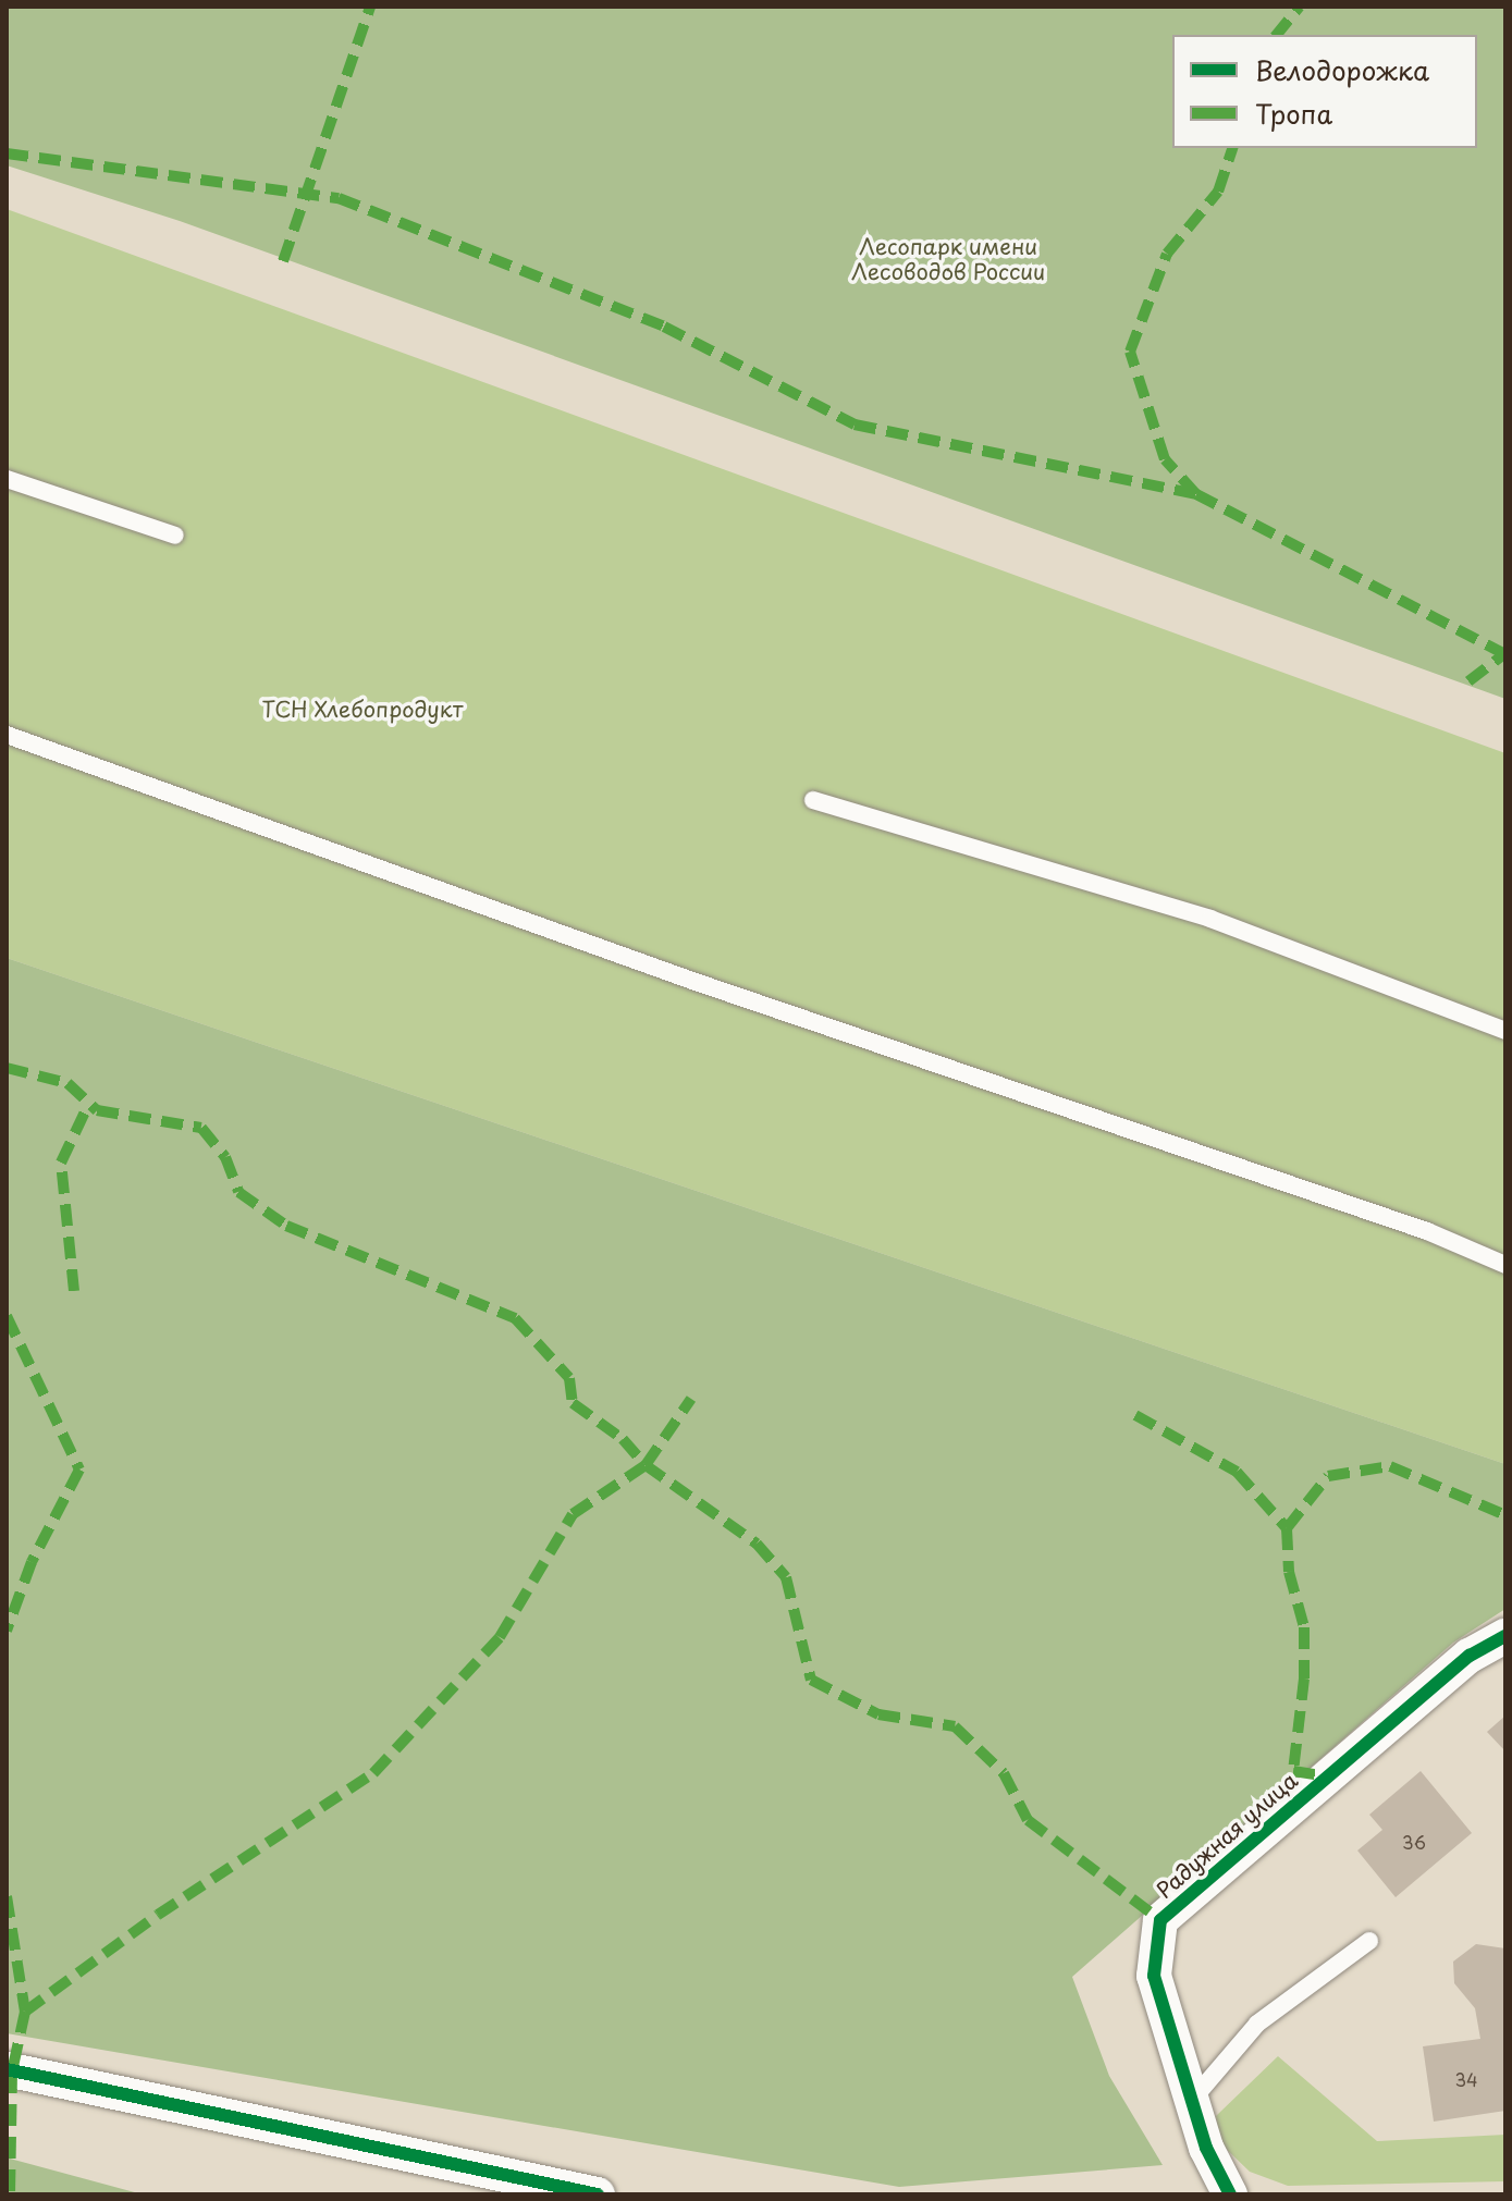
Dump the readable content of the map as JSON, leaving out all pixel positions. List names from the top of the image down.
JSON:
{
  "streets": {
    "street": ["Радужная улица"]
  },
  "parks": ["Лесопарк имени Лесоводов России", "ТСН Хлебопродукт"],
  "house_numbers": ["36", "34"],
  "legend": ["Велодорожка", "Тропа"]
}
